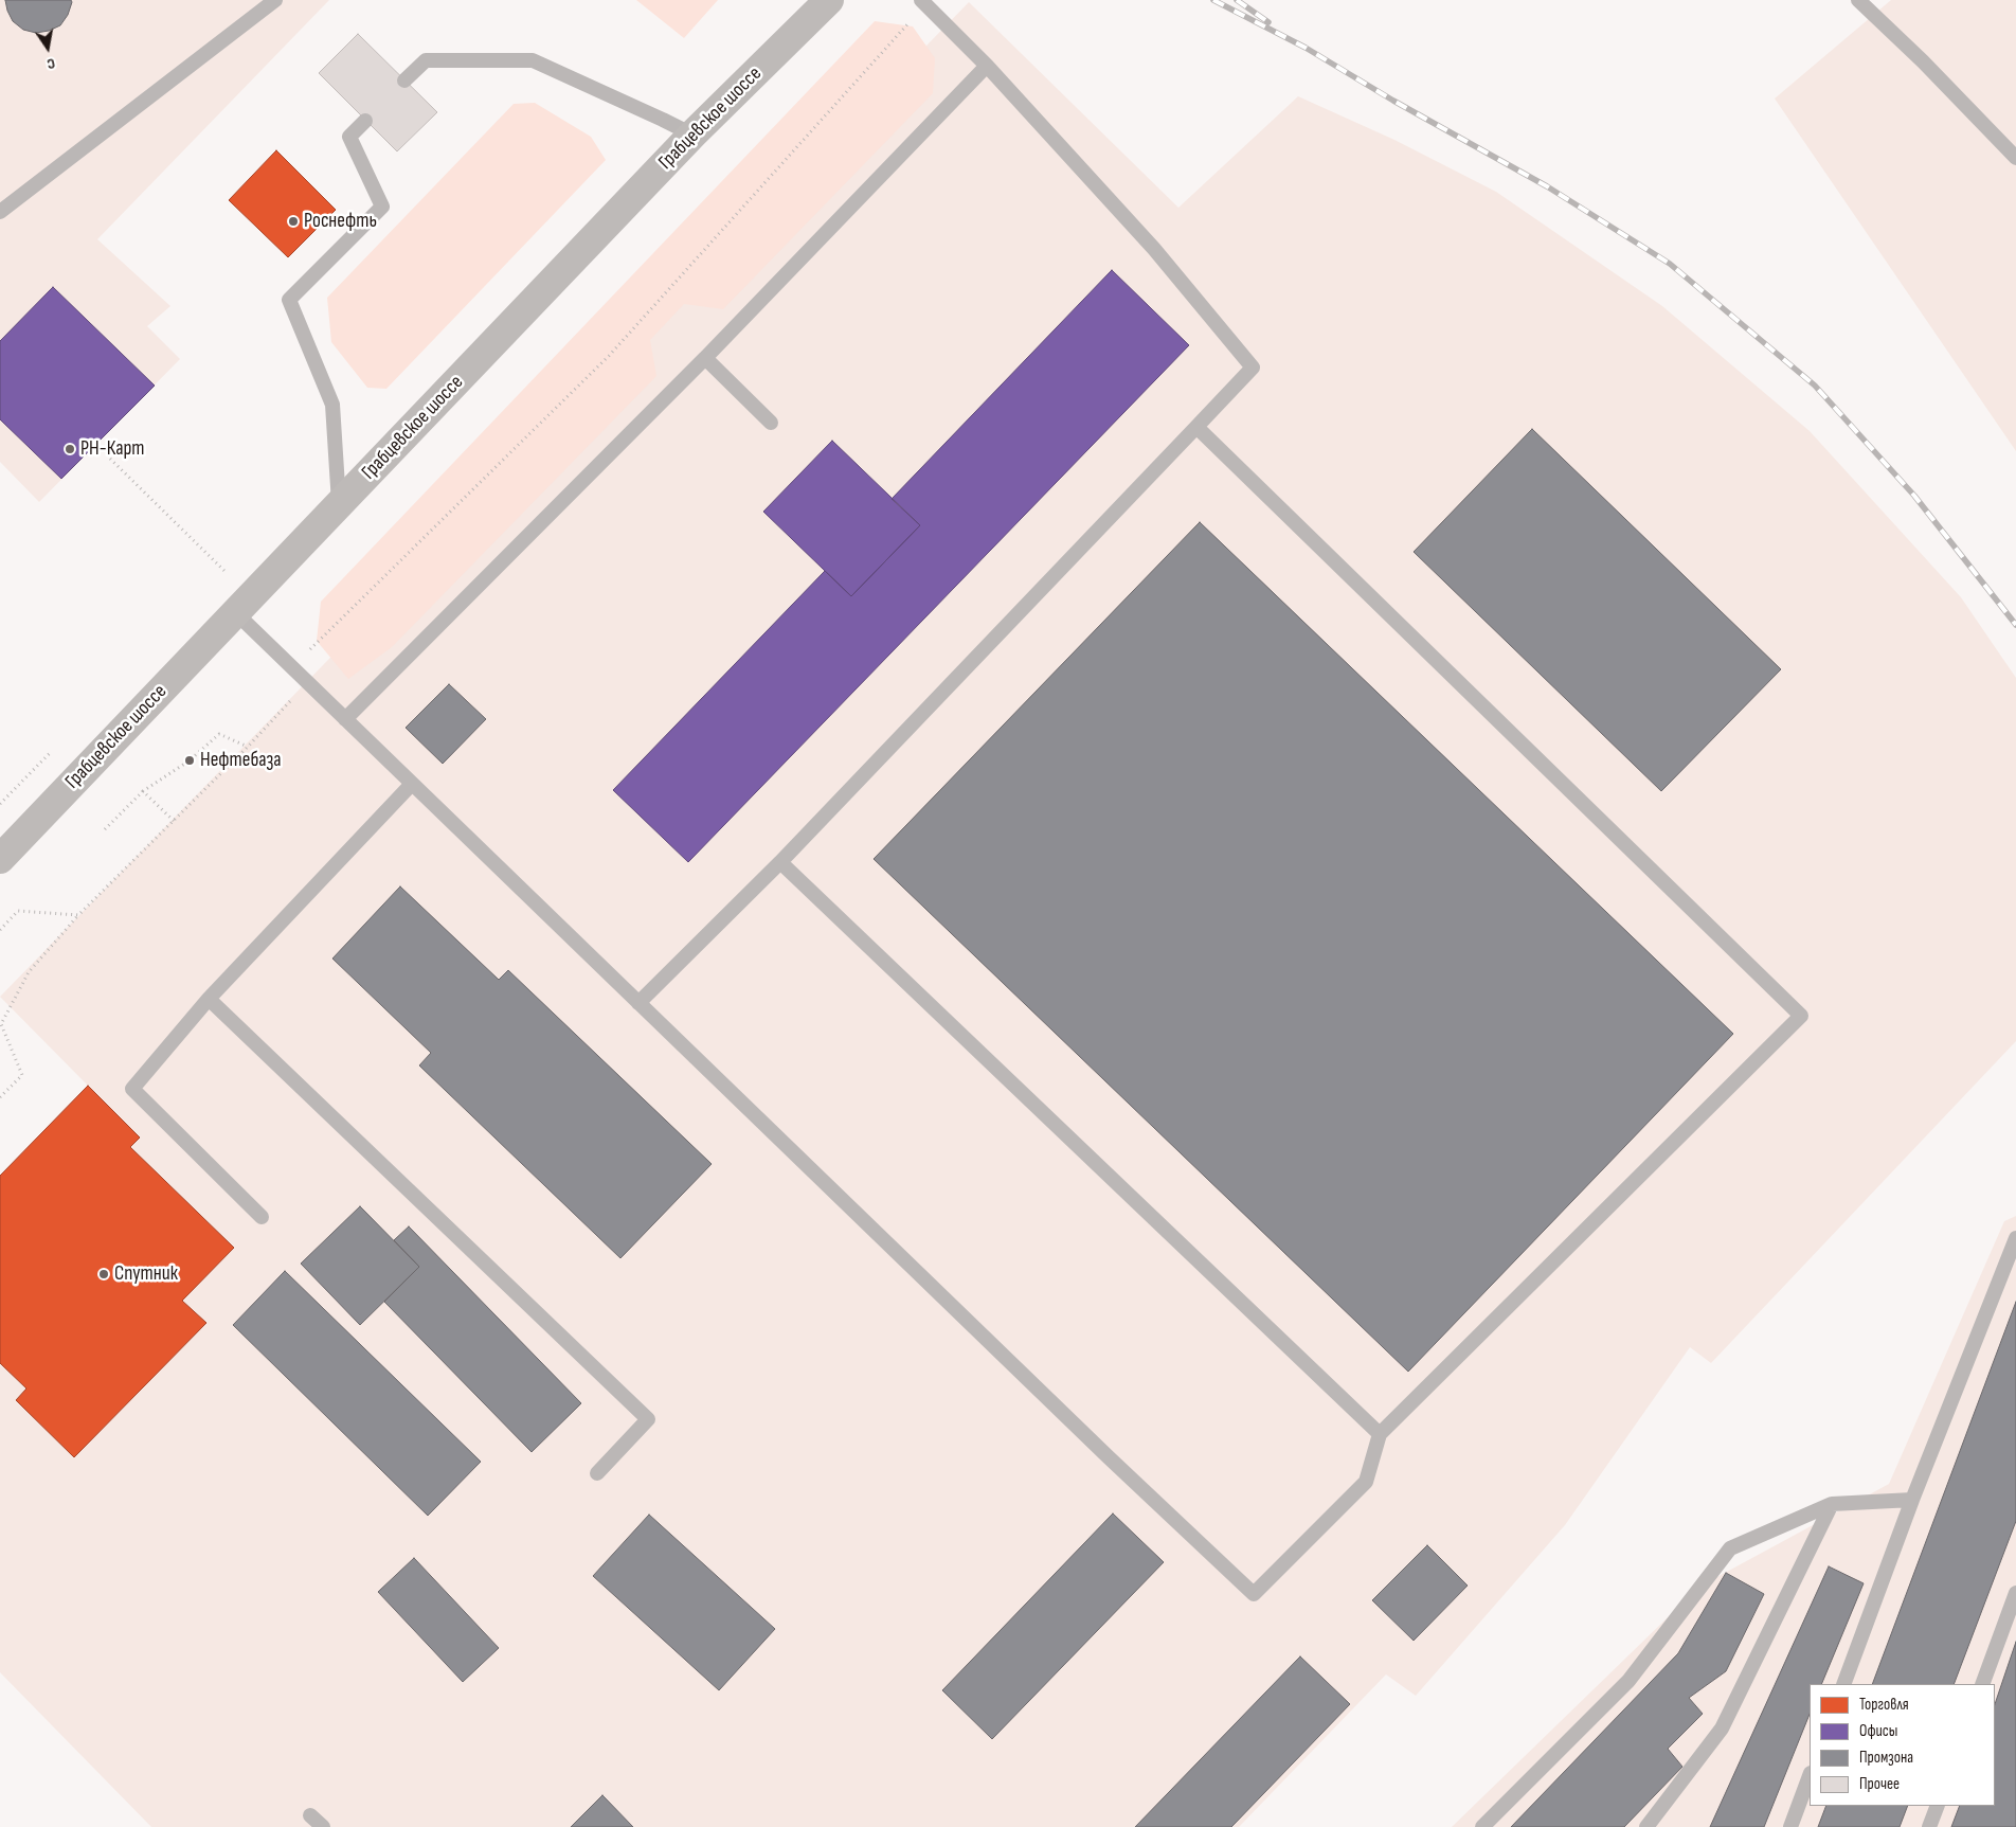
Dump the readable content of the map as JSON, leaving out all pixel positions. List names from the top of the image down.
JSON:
{
  "streets": {
    "main road": ["Грабцевское шоссе"]
  },
  "places": [
    "Роснефть",
    "РН-Карт",
    "Нефтебаза",
    "Спутник"
  ],
  "legend": [
    "Торговля",
    "Офисы",
    "Промзона",
    "Прочее"
  ],
  "north": "bottom"
}
